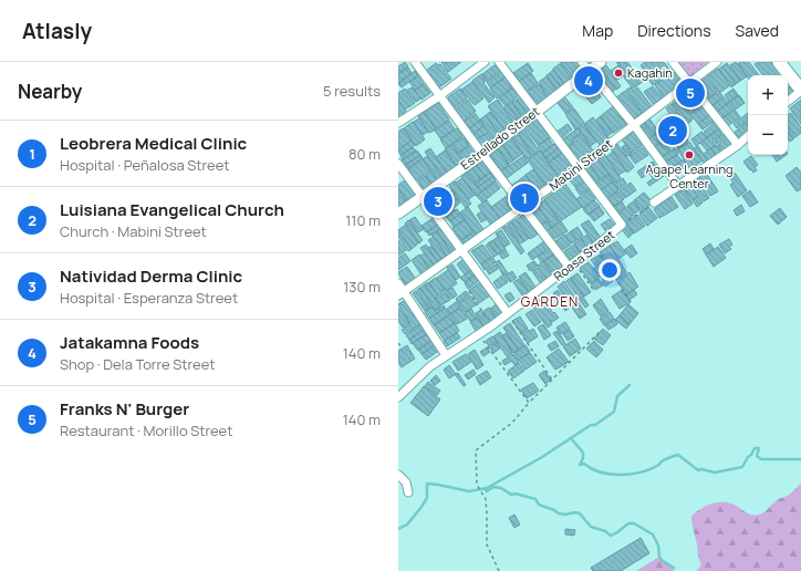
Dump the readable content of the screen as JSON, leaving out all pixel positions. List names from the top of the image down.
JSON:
{
  "streets": {
    "street": ["Estrellado Street", "Mabini Street", "Roasa Street"]
  },
  "districts": ["GARDEN"],
  "places": ["Kagahin", "Agape Learning Center"],
  "page": {
    "header": "Atlasly",
    "nav": ["Map", "Directions", "Saved"],
    "heading": ["Nearby", "5 results"],
    "pins": [
      "4",
      "5",
      "2",
      "1",
      "3"
    ],
    "map_buttons": ["+", "−"],
    "list": [
      {
        "mark": "1",
        "name": "Leobrera Medical Clinic",
        "note": "Hospital · Peñalosa Street",
        "value": "80 m"
      },
      {
        "mark": "2",
        "name": "Luisiana Evangelical Church",
        "note": "Church · Mabini Street",
        "value": "110 m"
      },
      {
        "mark": "3",
        "name": "Natividad Derma Clinic",
        "note": "Hospital · Esperanza Street",
        "value": "130 m"
      },
      {
        "mark": "4",
        "name": "Jatakamna Foods",
        "note": "Shop · Dela Torre Street",
        "value": "140 m"
      },
      {
        "mark": "5",
        "name": "Franks N' Burger",
        "note": "Restaurant · Morillo Street",
        "value": "140 m"
      }
    ]
  }
}
